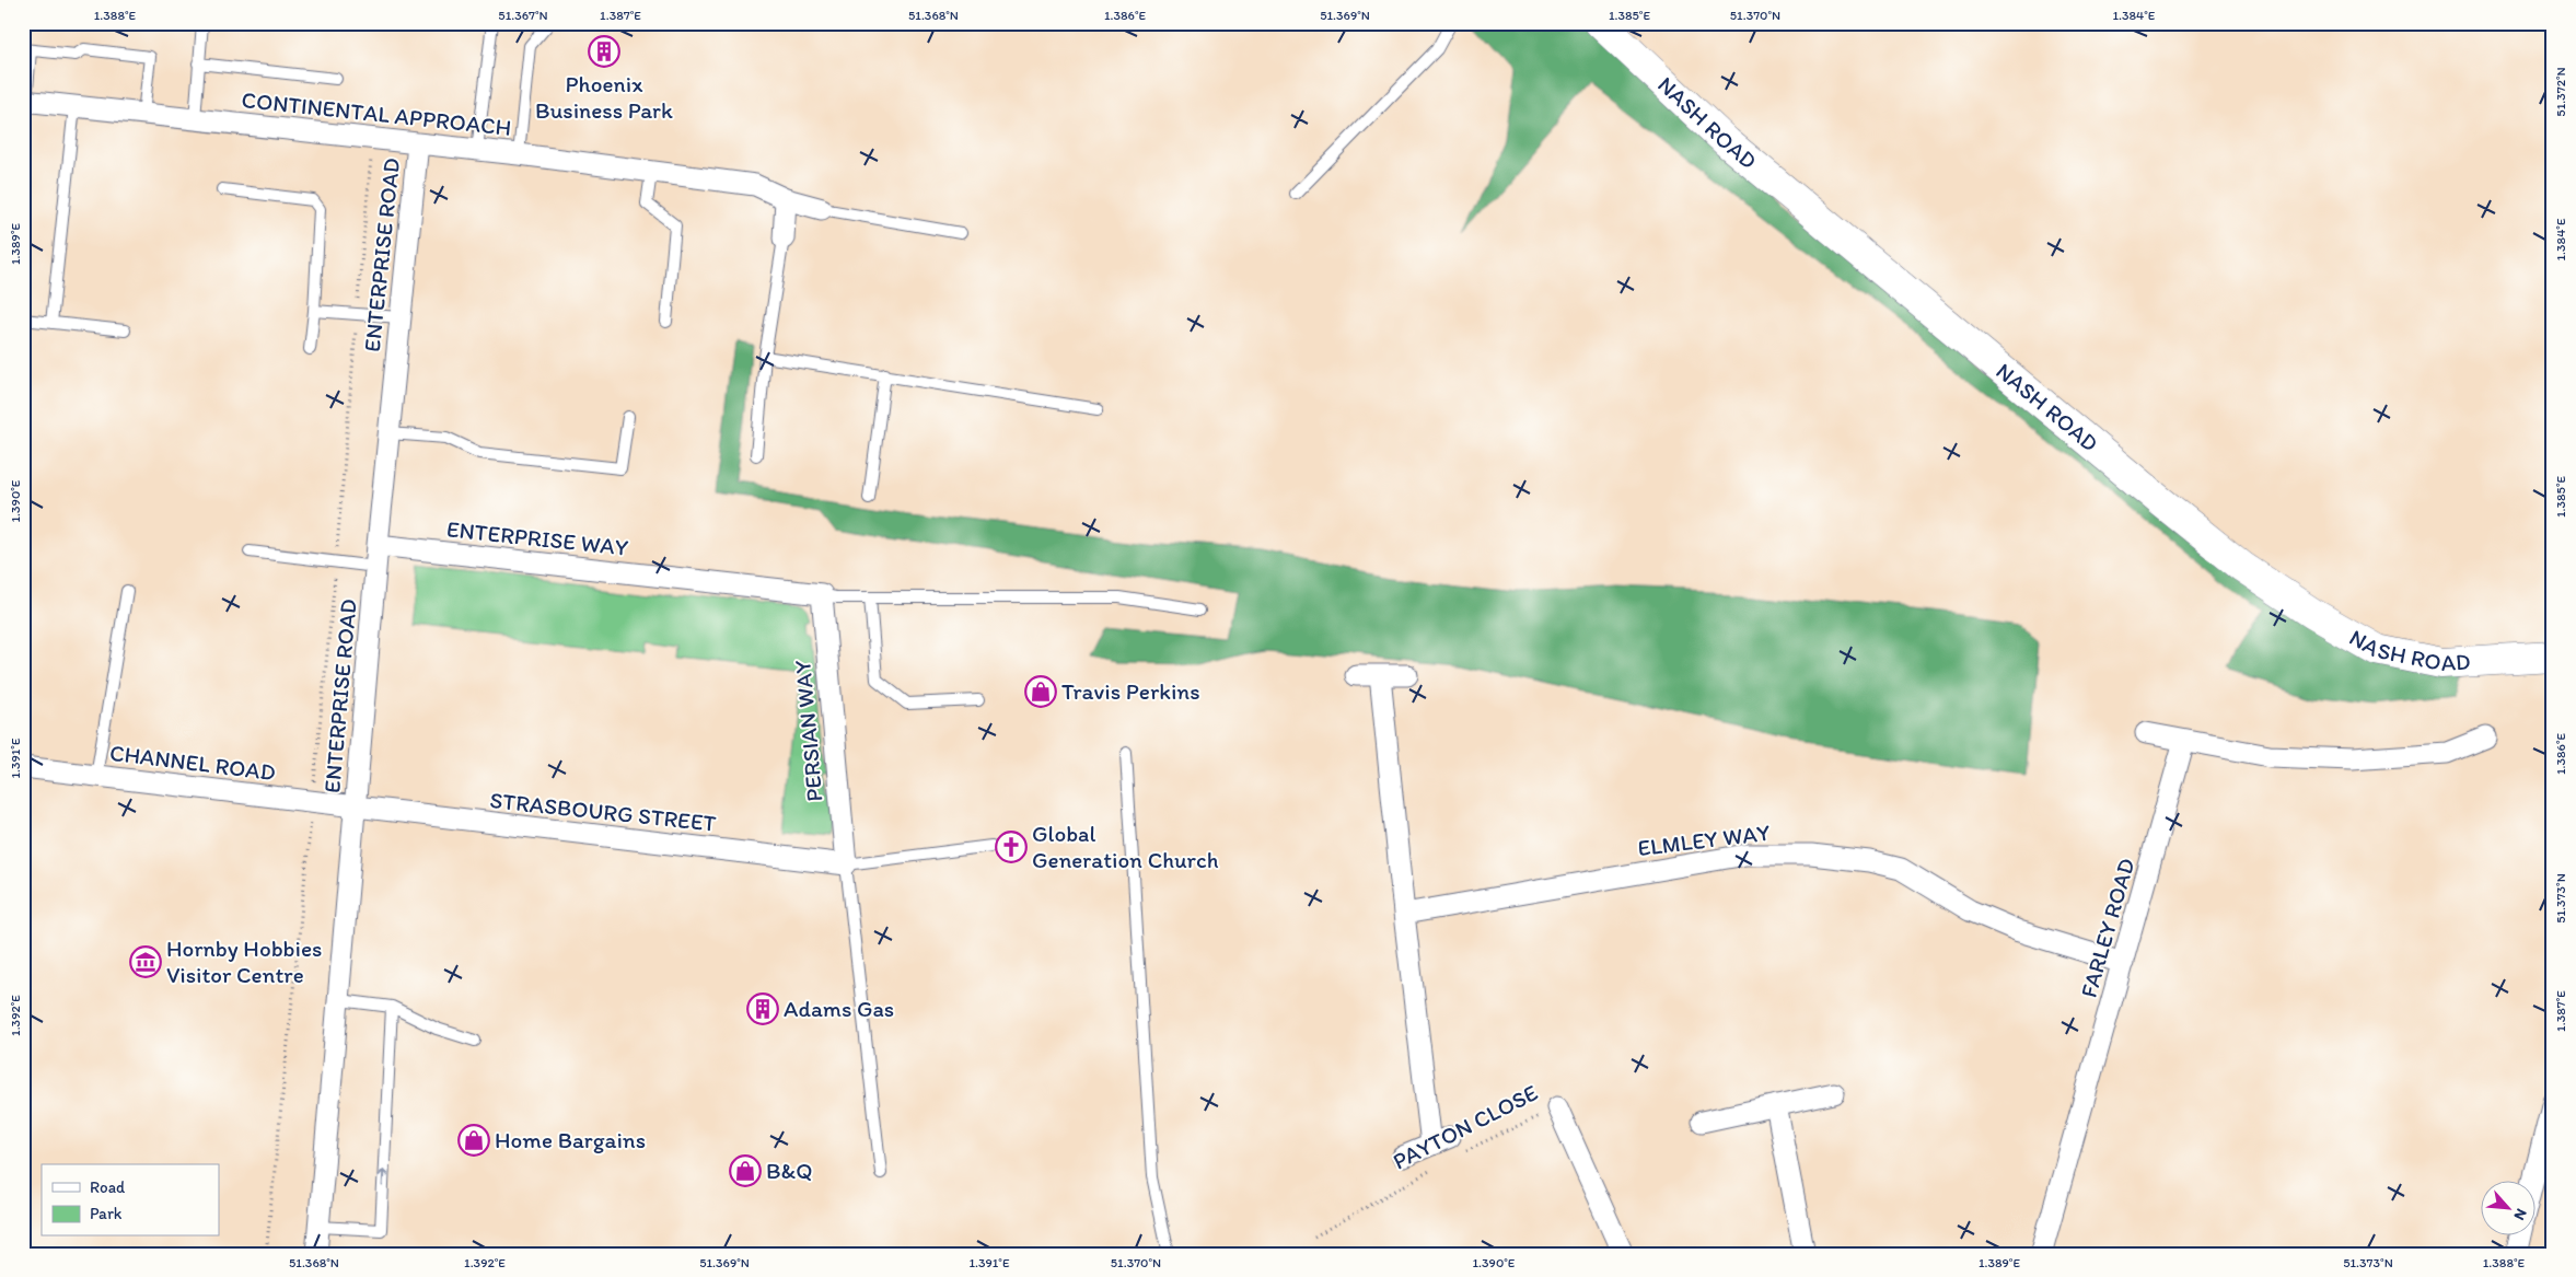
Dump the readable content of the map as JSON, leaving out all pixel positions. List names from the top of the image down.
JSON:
{
  "streets": {
    "street": [
      "CONTINENTAL APPROACH",
      "NASH ROAD",
      "ENTERPRISE ROAD",
      "ENTERPRISE WAY",
      "PERSIAN WAY",
      "CHANNEL ROAD",
      "STRASBOURG STREET",
      "ELMLEY WAY",
      "FARLEY ROAD",
      "PAYTON CLOSE"
    ]
  },
  "crossings": [
    ["CONTINENTAL APPROACH", "ENTERPRISE ROAD"],
    ["ENTERPRISE ROAD", "ENTERPRISE WAY"],
    ["ENTERPRISE ROAD", "CHANNEL ROAD"],
    ["ENTERPRISE ROAD", "STRASBOURG STREET"],
    ["ENTERPRISE WAY", "PERSIAN WAY"],
    ["PERSIAN WAY", "STRASBOURG STREET"],
    ["CHANNEL ROAD", "STRASBOURG STREET"],
    ["ELMLEY WAY", "FARLEY ROAD"]
  ],
  "places": {
    "building": ["Phoenix Business Park", "Adams Gas"],
    "shop": ["Travis Perkins", "Home Bargains", "B&Q"],
    "church": ["Global Generation Church"],
    "museum": ["Hornby Hobbies Visitor Centre"]
  },
  "legend": ["Road", "Park"],
  "north": "bottom right",
  "coordinates": [
    "1.388°E",
    "51.367°N",
    "1.387°E",
    "51.368°N",
    "1.386°E",
    "51.369°N",
    "1.385°E",
    "51.370°N",
    "1.384°E",
    "51.372°N",
    "1.389°E",
    "1.390°E",
    "1.391°E",
    "51.373°N",
    "1.392°E"
  ]
}
